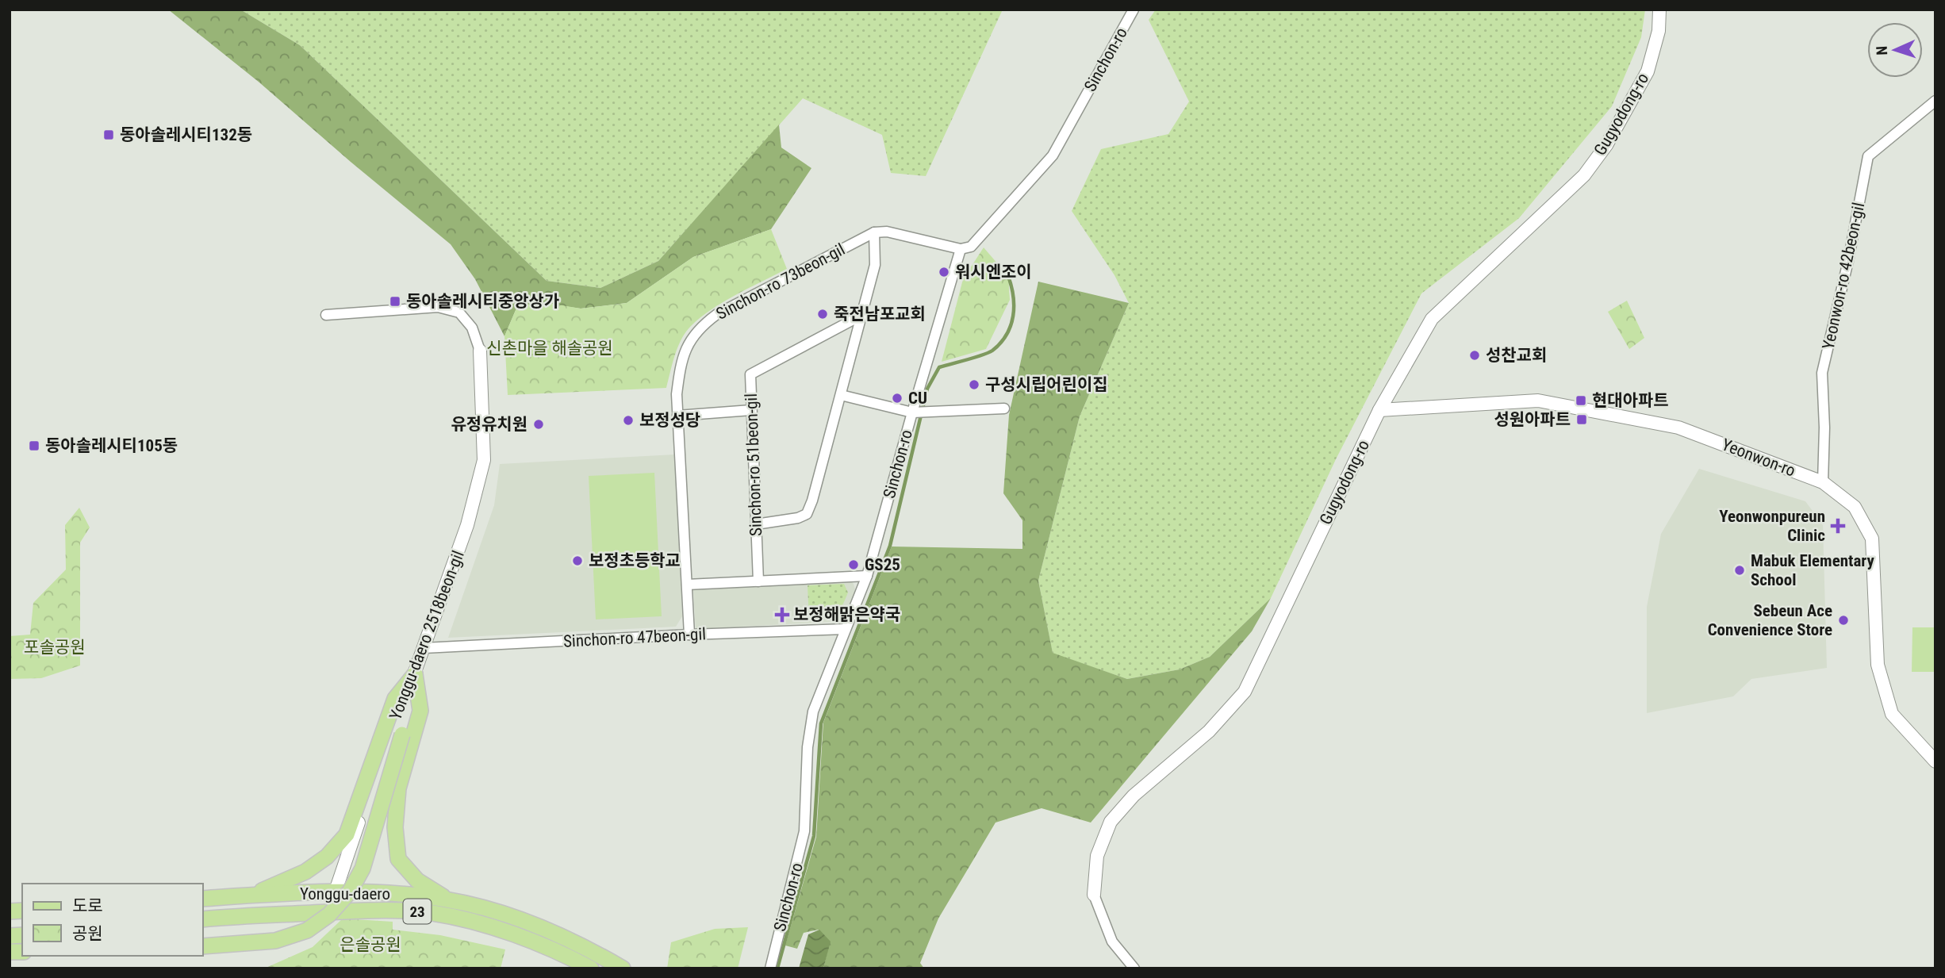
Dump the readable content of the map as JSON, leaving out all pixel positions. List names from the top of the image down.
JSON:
{
  "streets": {
    "main road": ["Yonggu-daero", "23"],
    "street": [
      "Sinchon-ro",
      "Gugyodong-ro",
      "Yeonwon-ro 42beon-gil",
      "Sinchon-ro 73beon-gil",
      "Yeonwon-ro",
      "Sinchon-ro 51beon-gil",
      "Yonggu-daero 2518beon-gil",
      "Sinchon-ro 47beon-gil"
    ]
  },
  "crossings": [
    ["Sinchon-ro", "Sinchon-ro 47beon-gil"],
    ["Gugyodong-ro", "Yeonwon-ro"],
    ["Yeonwon-ro 42beon-gil", "Yeonwon-ro"],
    ["Sinchon-ro 73beon-gil", "Sinchon-ro 47beon-gil"],
    ["Yonggu-daero 2518beon-gil", "Sinchon-ro 47beon-gil"],
    ["Yonggu-daero 2518beon-gil", "Yonggu-daero"]
  ],
  "parks": ["신촌마을 해솔공원", "포솔공원", "은솔공원"],
  "places": {
    "transit": [
      "동아솔레시티132동",
      "동아솔레시티중앙상가",
      "현대아파트",
      "성원아파트",
      "동아솔레시티105동"
    ],
    "other": [
      "워시엔조이",
      "죽전남포교회",
      "성찬교회",
      "구성시립어린이집",
      "CU",
      "보정성당",
      "유정유치원",
      "보정초등학교",
      "GS25",
      "Mabuk Elementary School",
      "Sebeun Ace Convenience Store"
    ],
    "health": ["Yeonwonpureun Clinic", "보정해맑은약국"]
  },
  "legend": ["도로", "공원"],
  "north": "left"
}
